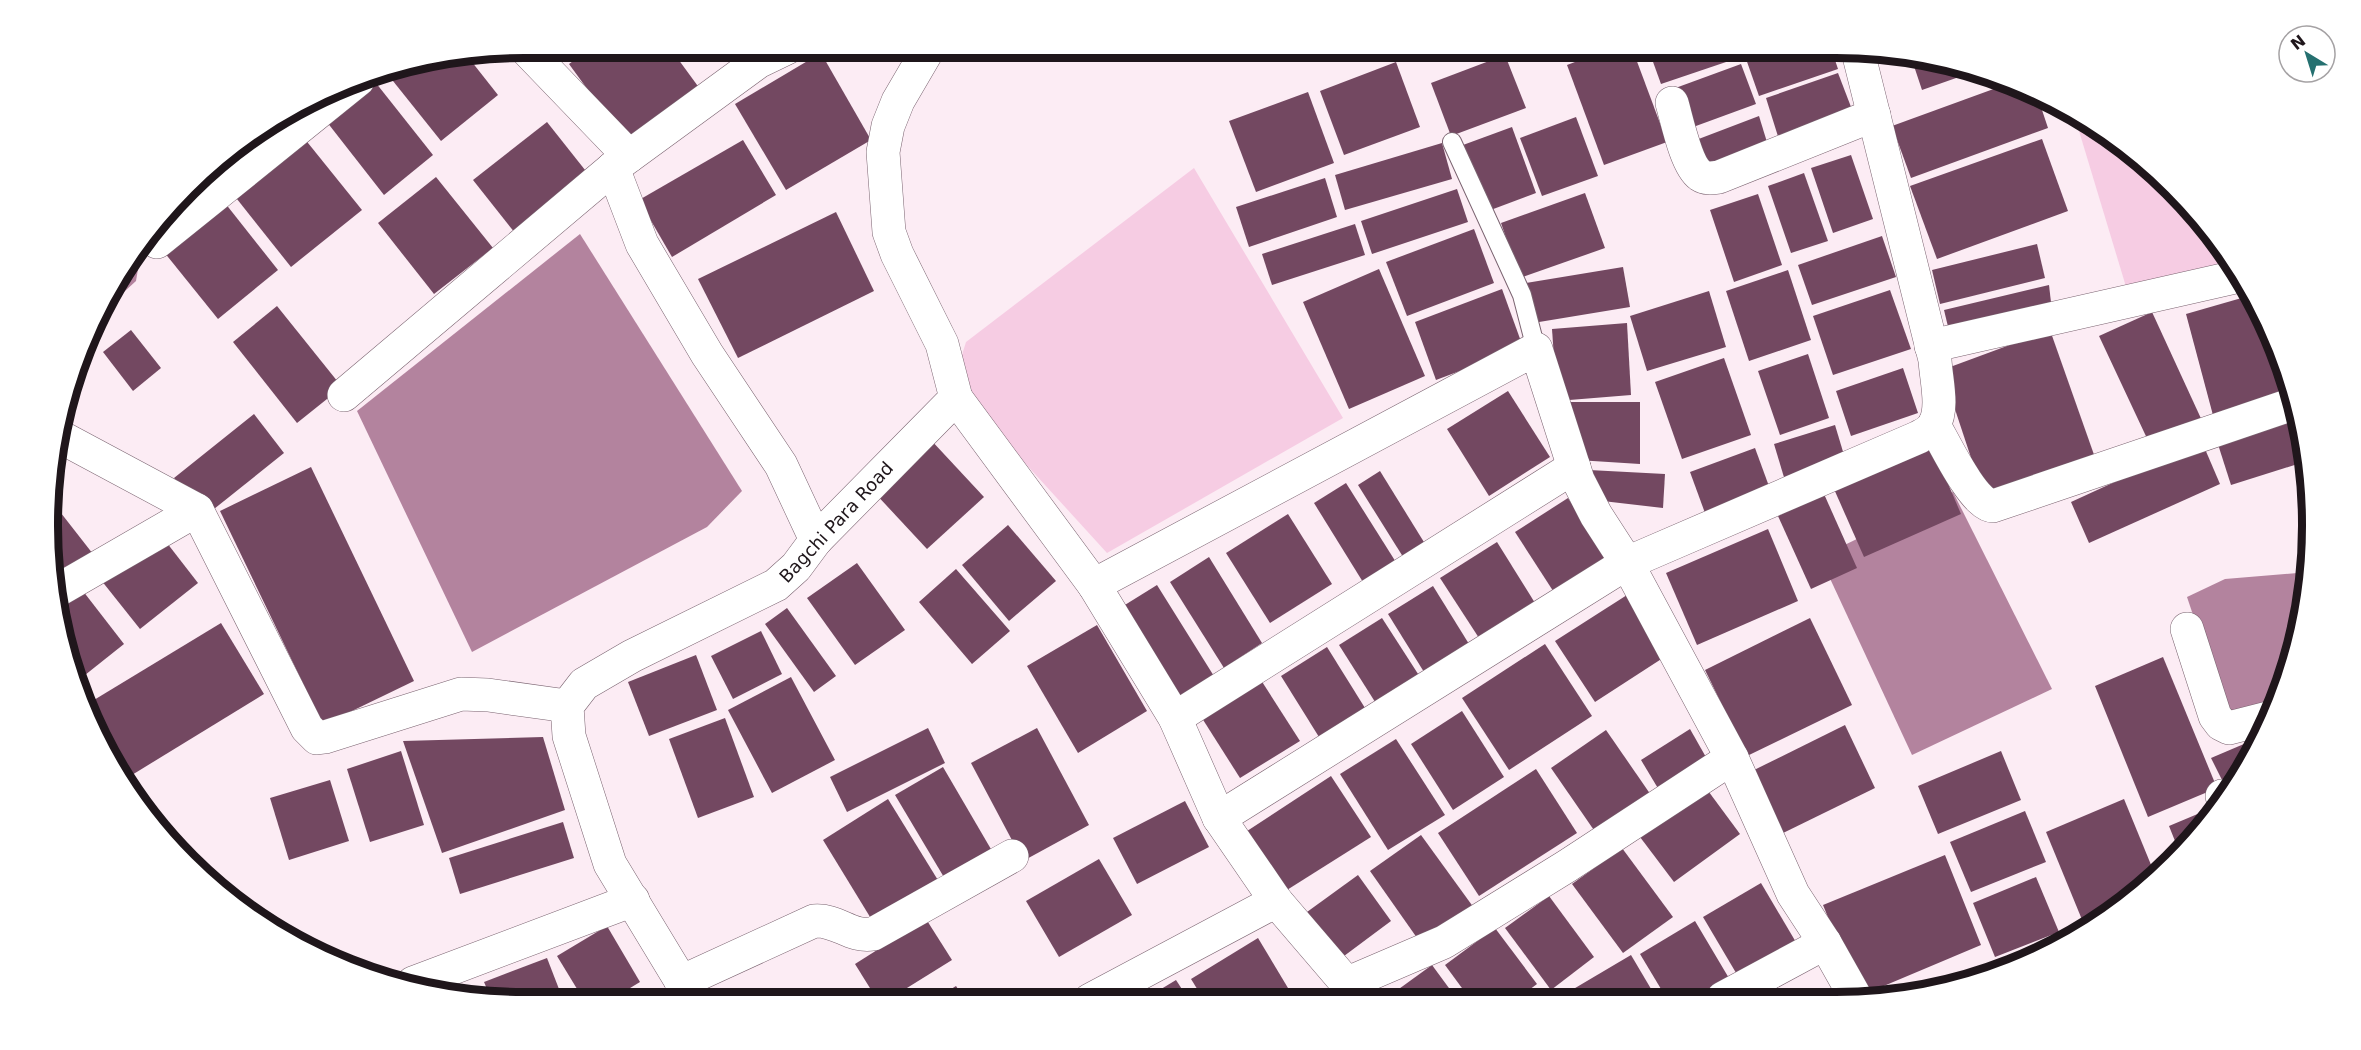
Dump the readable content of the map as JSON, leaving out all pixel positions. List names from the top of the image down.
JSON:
{
  "streets": {
    "street": ["Bagchi Para Road"]
  },
  "north": "top left"
}
